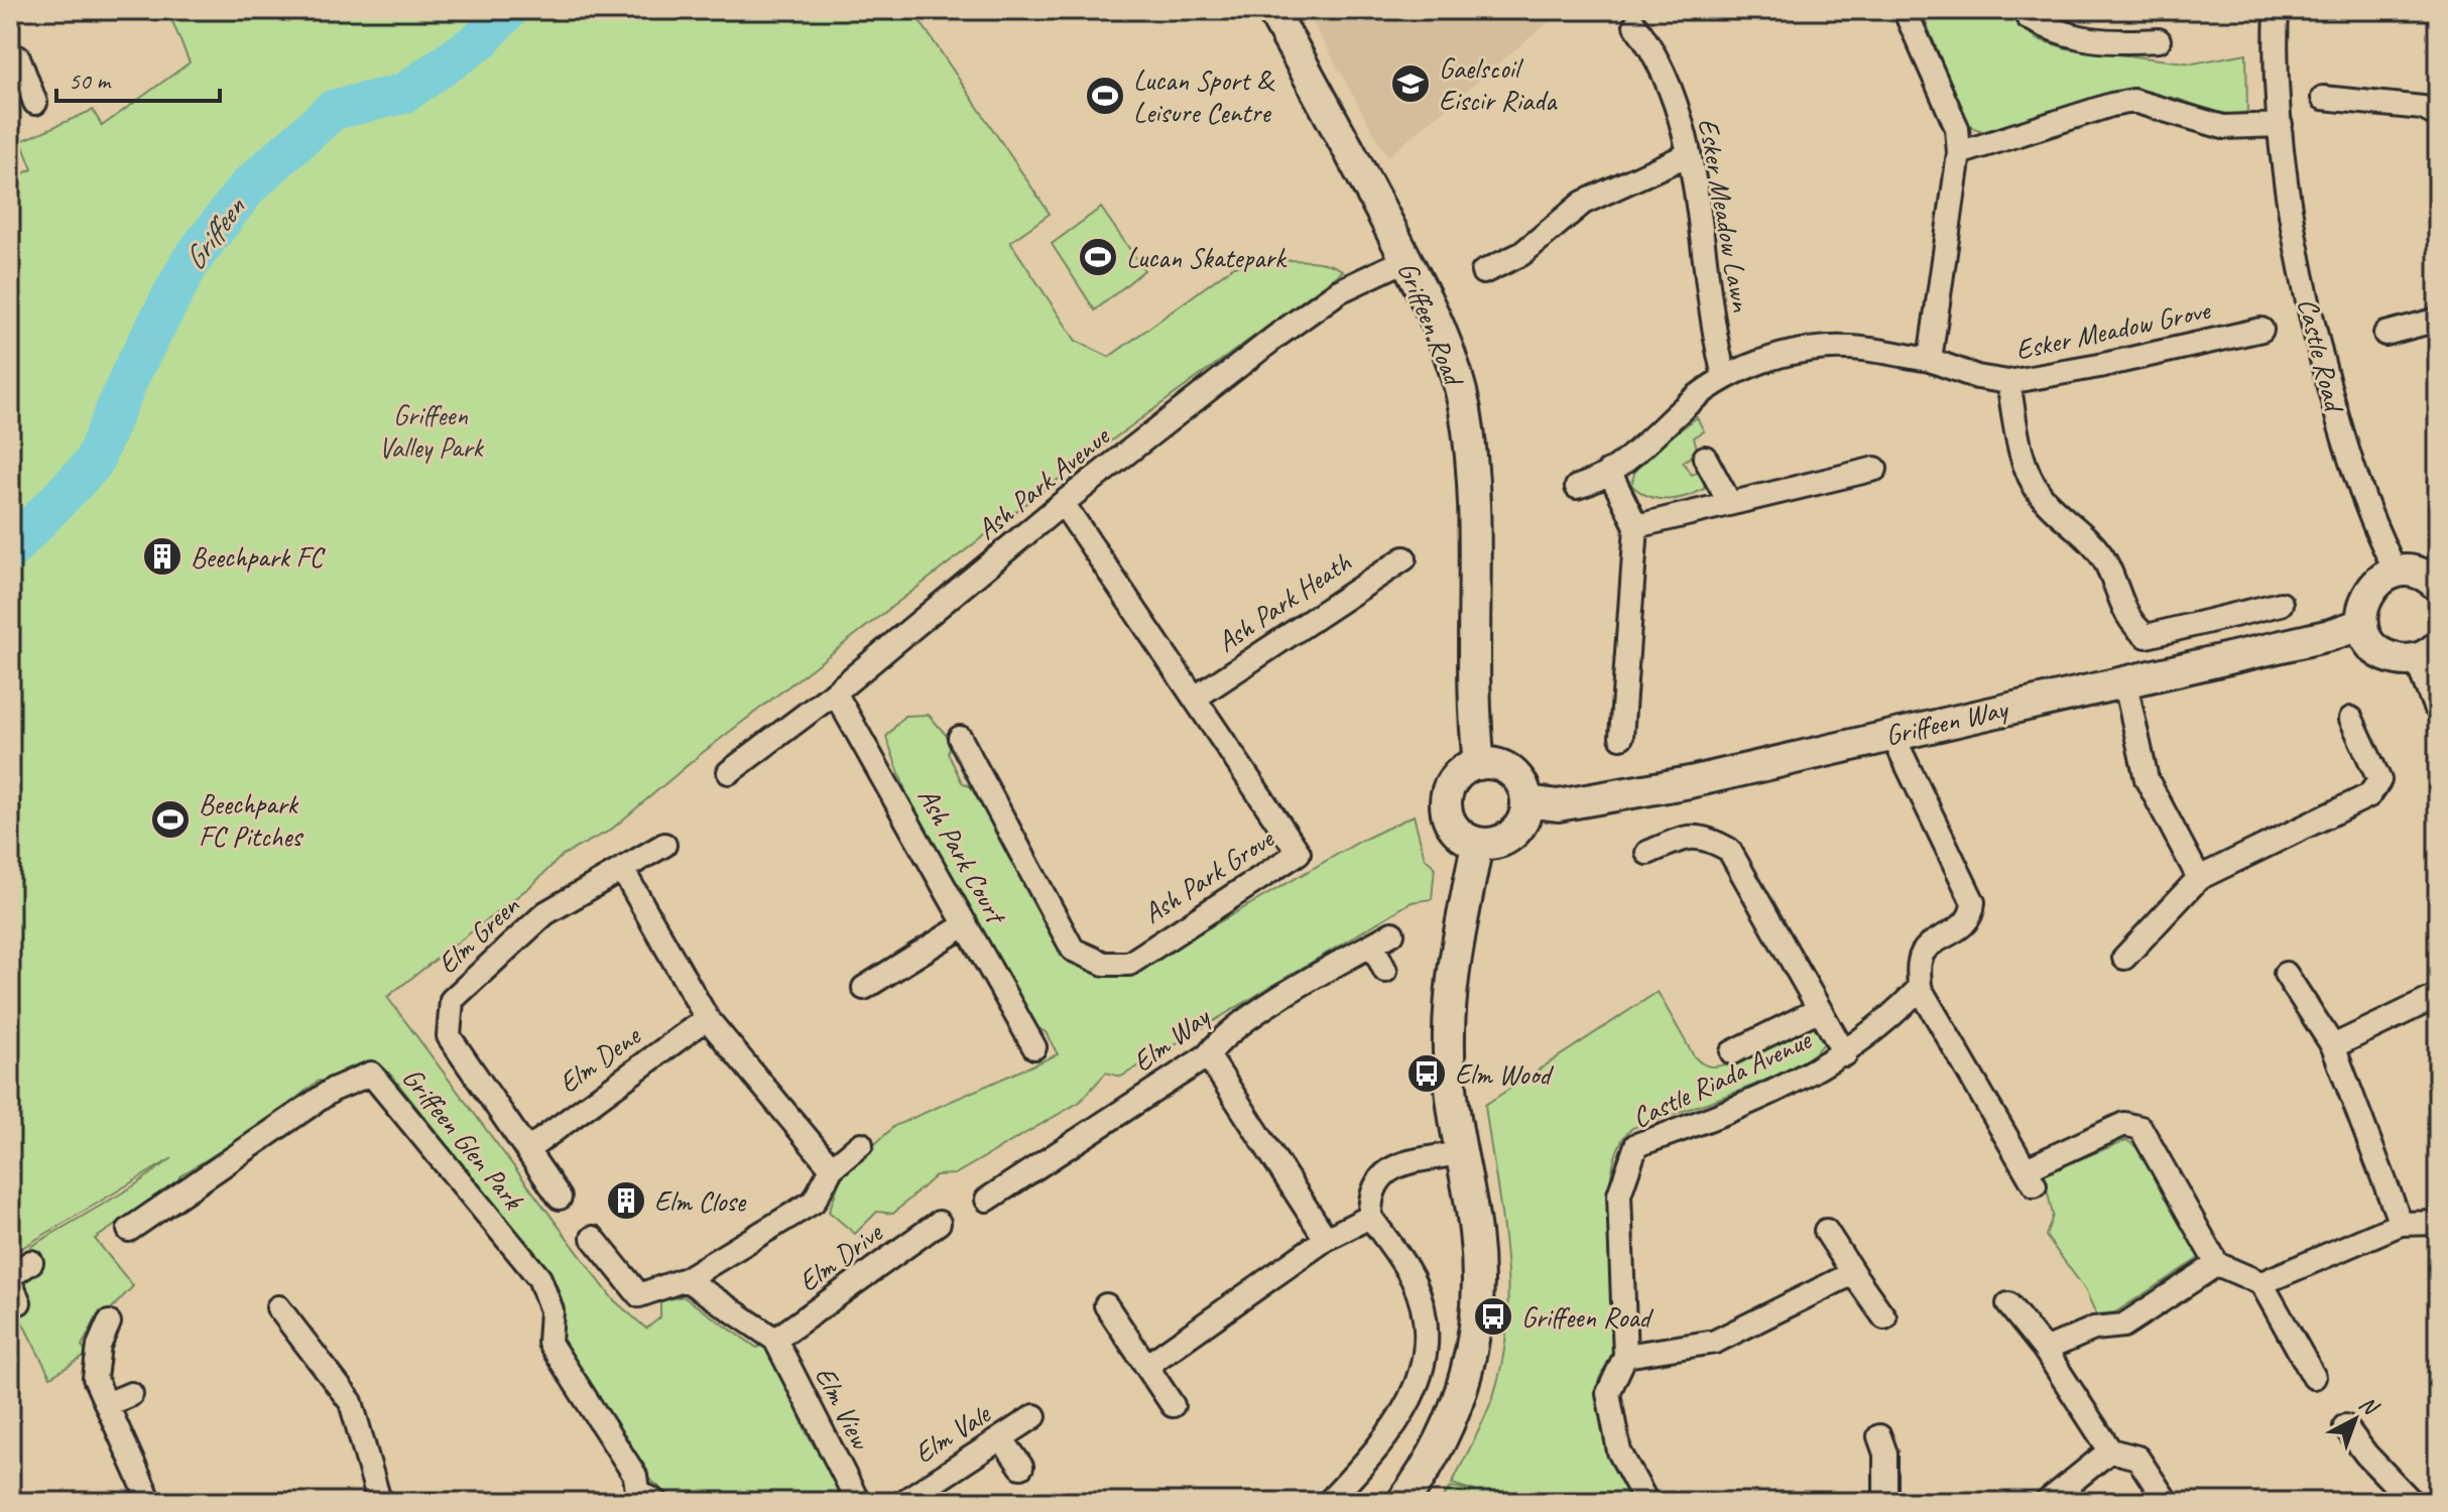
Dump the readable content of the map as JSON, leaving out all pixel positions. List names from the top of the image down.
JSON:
{
  "streets": {
    "street": [
      "Esker Meadow Lawn",
      "Griffeen Road",
      "Esker Meadow Grove",
      "Castle Road",
      "Ash Park Avenue",
      "Ash Park Heath",
      "Griffeen Way",
      "Ash Park Court",
      "Ash Park Grove",
      "Elm Green",
      "Elm Way",
      "Elm Dene",
      "Castle Riada Avenue",
      "Griffeen Glen Park",
      "Elm Drive",
      "Elm View",
      "Elm Vale"
    ]
  },
  "crossings": [
    ["Esker Meadow Lawn", "Esker Meadow Grove"],
    ["Griffeen Road", "Ash Park Avenue"],
    ["Griffeen Road", "Griffeen Way"],
    ["Ash Park Avenue", "Ash Park Court"],
    ["Ash Park Avenue", "Ash Park Grove"],
    ["Ash Park Heath", "Ash Park Grove"],
    ["Elm Green", "Elm Dene"],
    ["Elm Drive", "Elm View"]
  ],
  "water": ["Griffeen"],
  "parks": ["Griffeen Valley Park"],
  "places": {
    "school or university": ["Gaelscoil Eiscir Riada"],
    "sports": ["Lucan Sport & Leisure Centre", "Lucan Skatepark", "Beechpark FC Pitches"],
    "building": ["Beechpark FC", "Elm Close"],
    "bus stop": ["Elm Wood", "Griffeen Road"]
  },
  "scale_bar": "50 m",
  "north": "top right"
}
